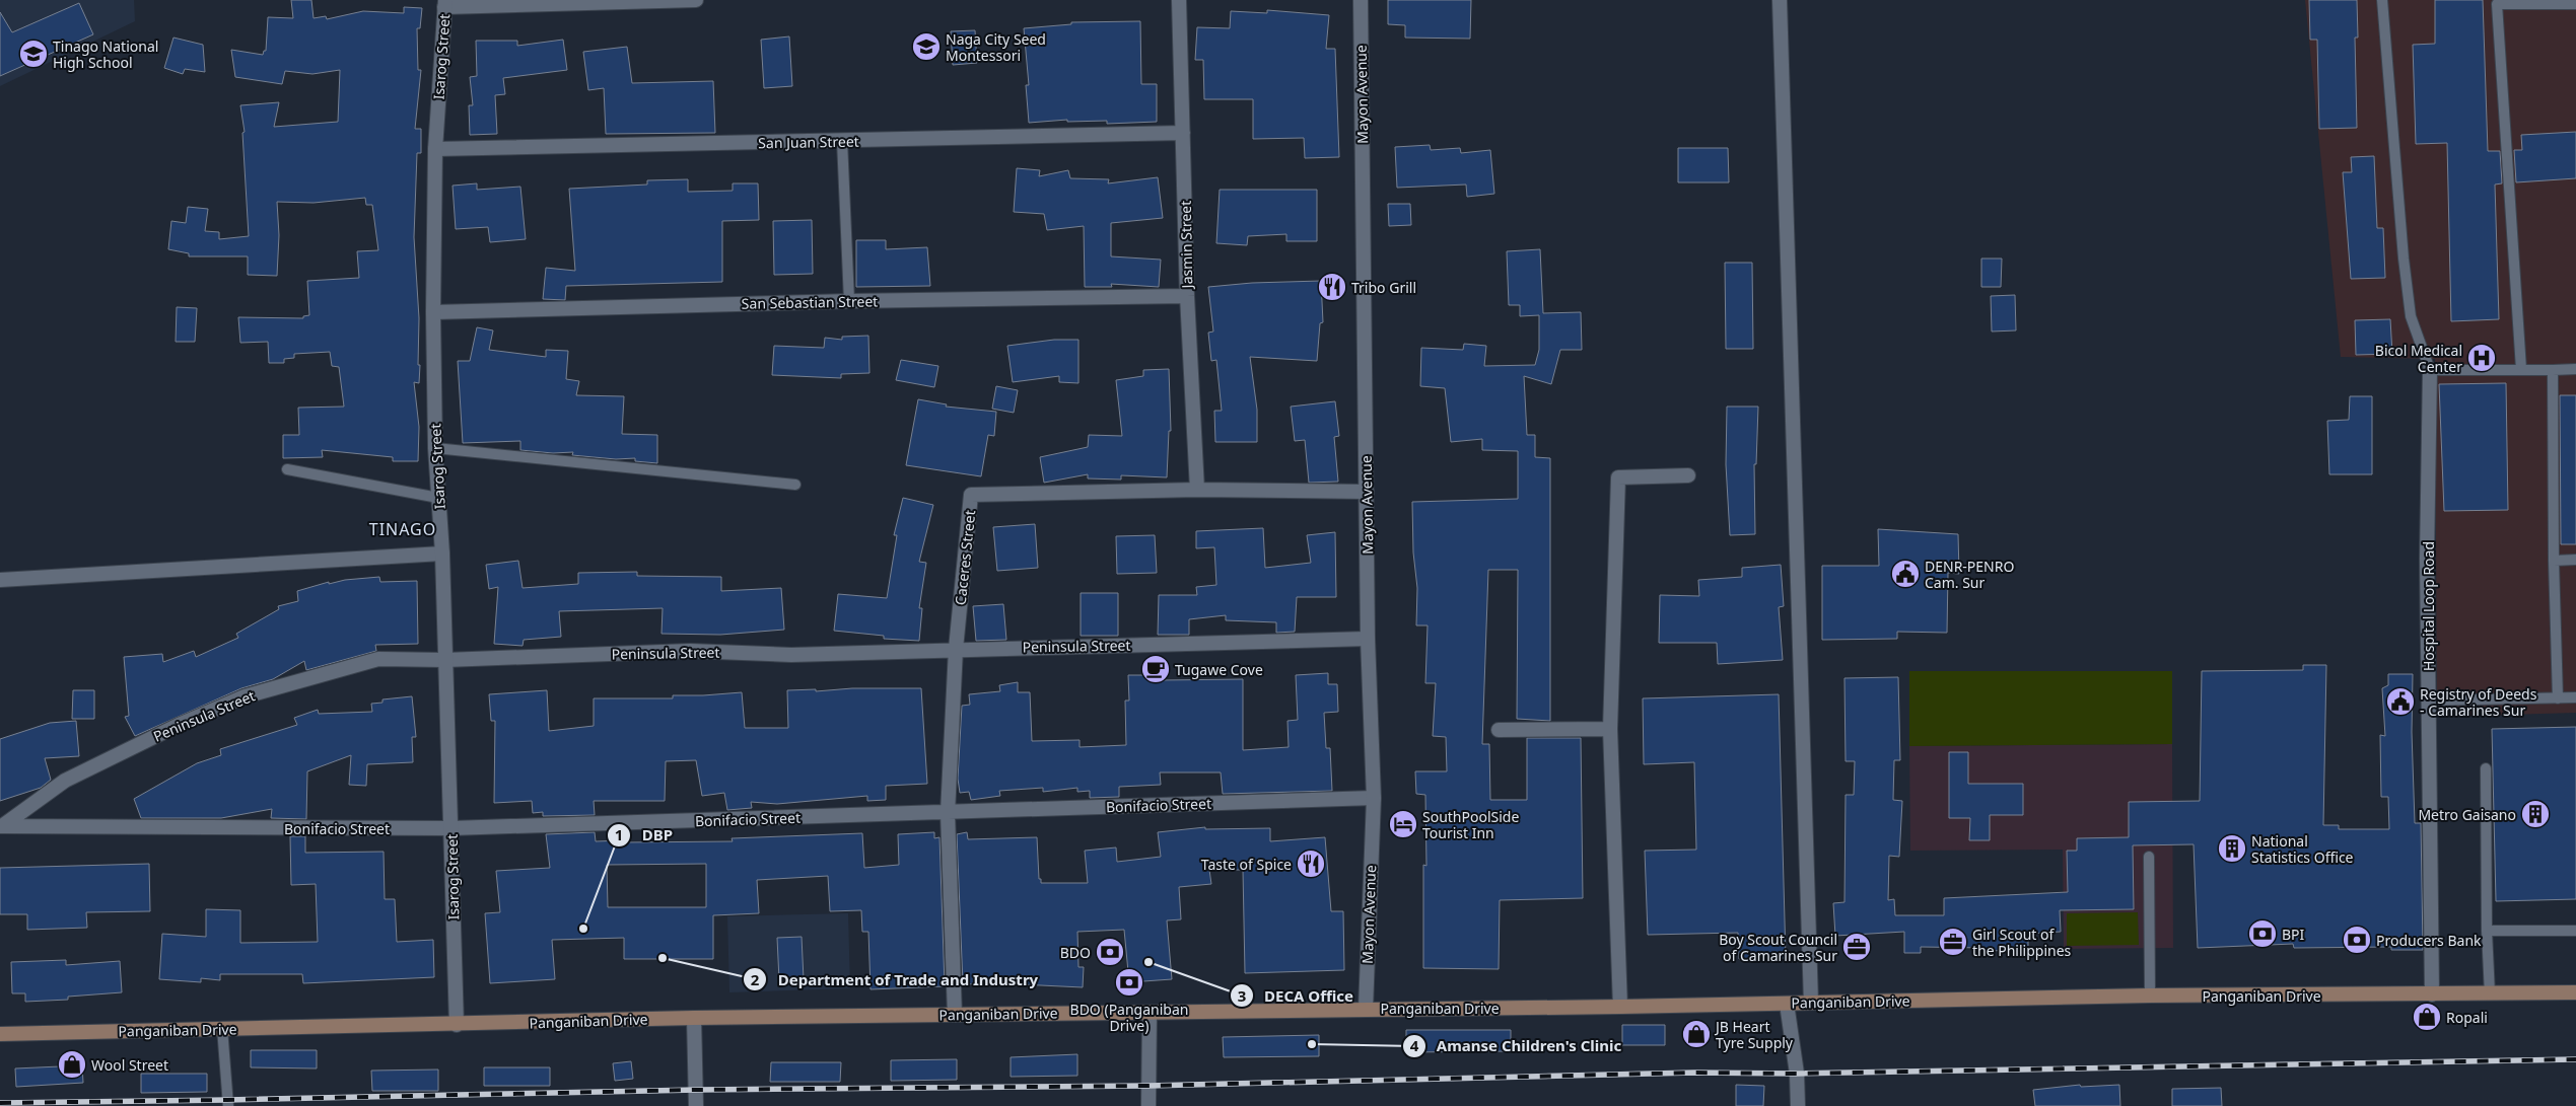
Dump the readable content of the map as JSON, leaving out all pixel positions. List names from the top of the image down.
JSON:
{
  "streets": {
    "main road": ["Panganiban Drive"],
    "street": [
      "Isarog Street",
      "Mayon Avenue",
      "San Juan Street",
      "Jasmin Street",
      "San Sebastian Street",
      "Caceres Street",
      "Hospital Loop Road",
      "Peninsula Street",
      "Bonifacio Street"
    ]
  },
  "crossings": [
    ["Isarog Street", "San Juan Street"],
    ["Isarog Street", "San Sebastian Street"],
    ["Isarog Street", "Peninsula Street"],
    ["Isarog Street", "Bonifacio Street"],
    ["Isarog Street", "Panganiban Drive"],
    ["Mayon Avenue", "Caceres Street"],
    ["Mayon Avenue", "Peninsula Street"],
    ["Mayon Avenue", "Bonifacio Street"],
    ["Mayon Avenue", "Panganiban Drive"],
    ["San Juan Street", "Jasmin Street"],
    ["Jasmin Street", "San Sebastian Street"],
    ["Jasmin Street", "Caceres Street"],
    ["Caceres Street", "Peninsula Street"],
    ["Caceres Street", "Bonifacio Street"],
    ["Caceres Street", "Panganiban Drive"],
    ["Hospital Loop Road", "Panganiban Drive"],
    ["Peninsula Street", "Bonifacio Street"]
  ],
  "districts": ["TINAGO"],
  "places": {
    "school or university": ["Naga City Seed Montessori", "Tinago National High School"],
    "restaurant": ["Tribo Grill", "Taste of Spice"],
    "hospital": ["Bicol Medical Center"],
    "public building": ["DENR-PENRO Cam. Sur", "Registry of Deeds - Camarines Sur"],
    "cafe": ["Tugawe Cove"],
    "building": ["Metro Gaisano", "National Statistics Office"],
    "hotel": ["SouthPoolSide Tourist Inn"],
    "other": [
      "DBP",
      "Department of Trade and Industry",
      "DECA Office",
      "Amanse Children's Clinic"
    ],
    "bank": [
      "BPI",
      "Producers Bank",
      "BDO",
      "BDO (Panganiban Drive)"
    ],
    "office": ["Girl Scout of the Philippines", "Boy Scout Council of Camarines Sur"],
    "shop": ["Ropali", "JB Heart Tyre Supply", "Wool Street"]
  }
}
